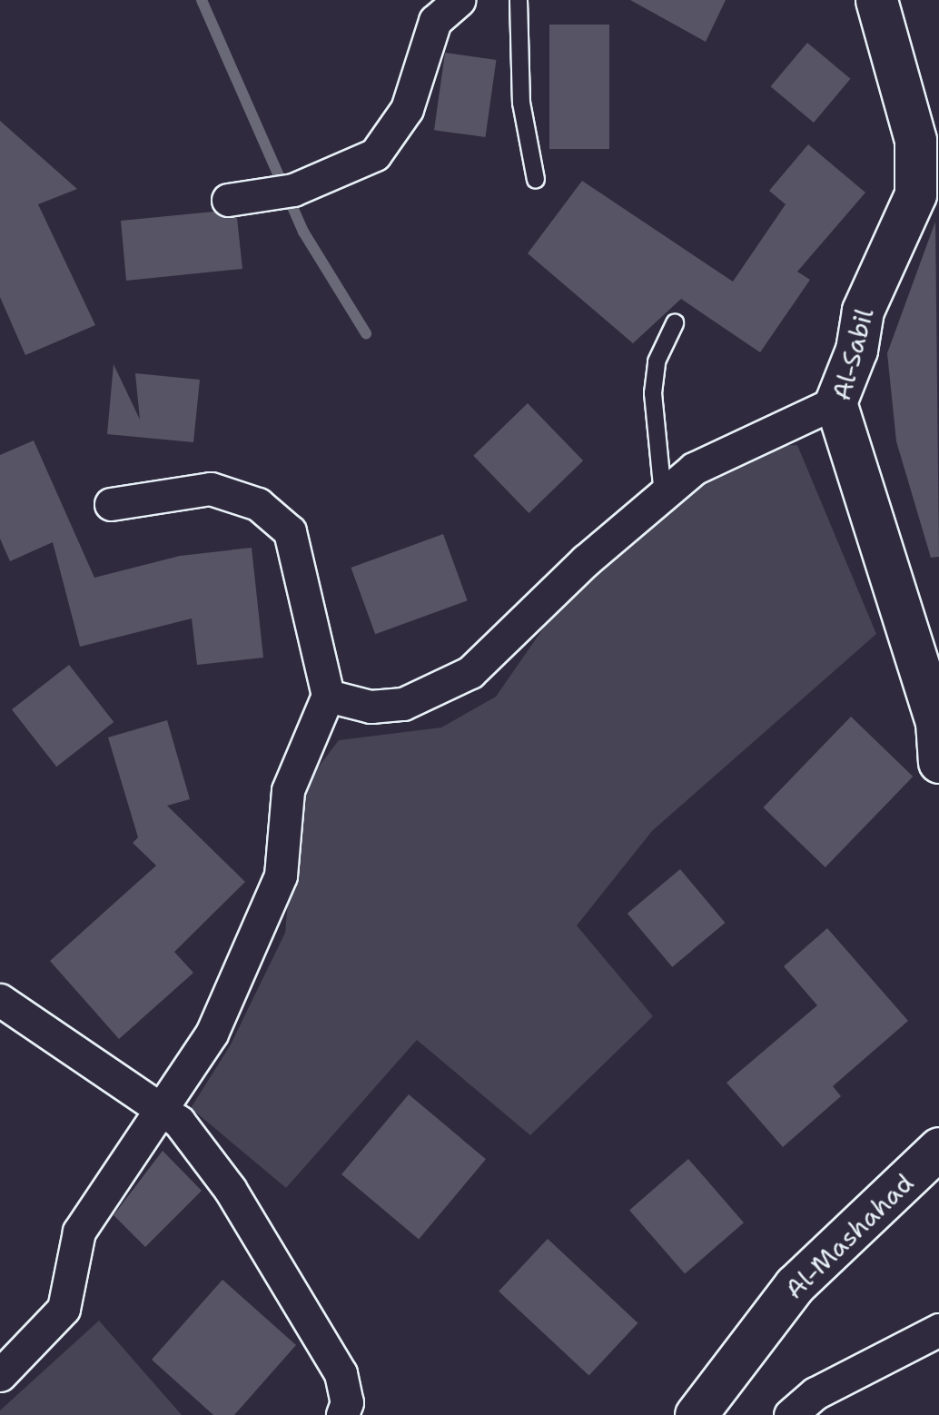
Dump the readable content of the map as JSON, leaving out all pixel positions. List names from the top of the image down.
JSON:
{
  "streets": {
    "street": ["Al-Sabil", "Al-Mashahad"]
  }
}
